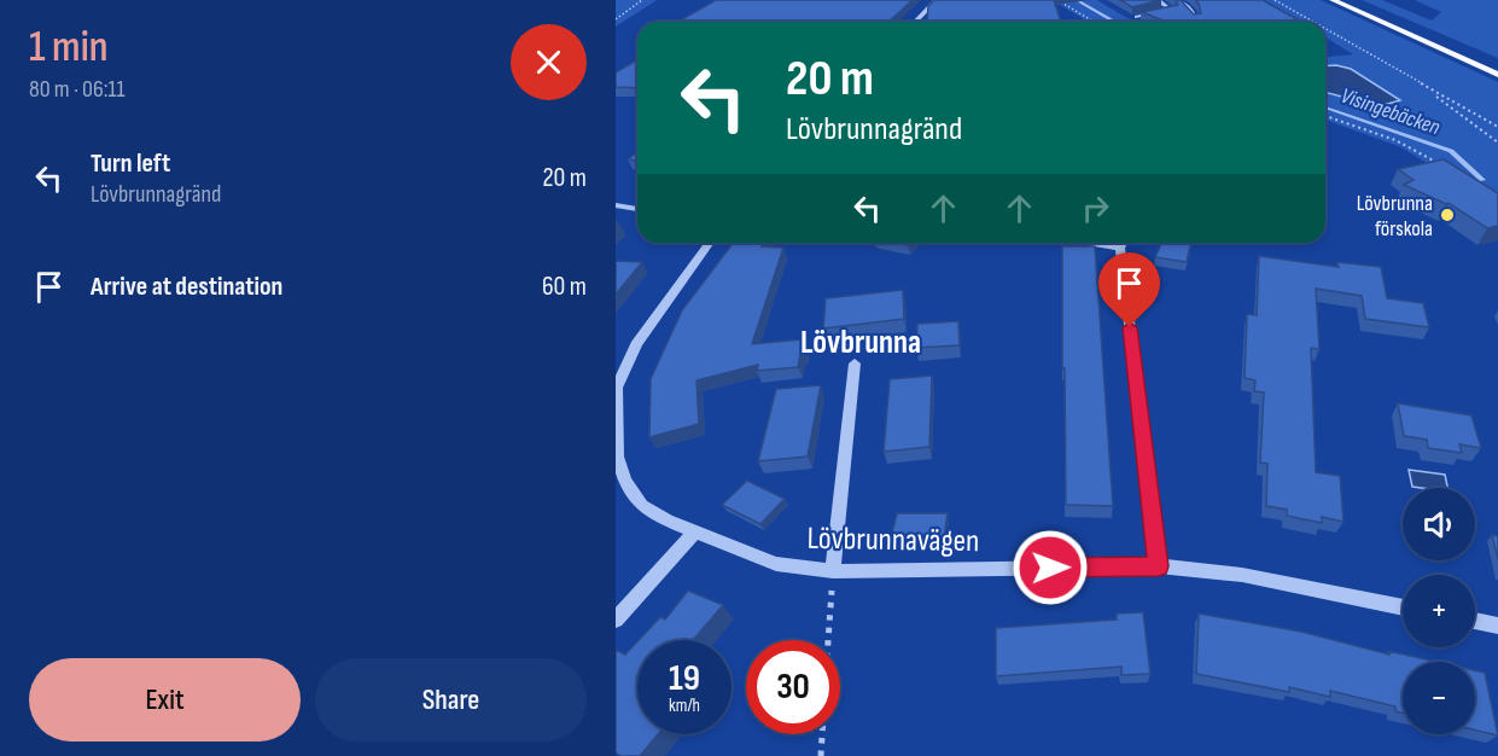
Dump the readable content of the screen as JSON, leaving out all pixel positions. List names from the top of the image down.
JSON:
{
  "streets": {
    "street": ["Lövbrunnavägen"]
  },
  "districts": ["Lövbrunna"],
  "water": ["Visingebäcken"],
  "places": ["Lövbrunna förskola"],
  "page": {
    "heading": ["1 min", "80 m · 06:11"],
    "turn": ["20 m", "Lövbrunnagränd"],
    "list": [
      {
        "name": "Turn left",
        "note": "Lövbrunnagränd",
        "value": "20 m"
      },
      {
        "name": "Arrive at destination",
        "value": "60 m"
      }
    ],
    "map_buttons": ["+", "−"],
    "speed": "19 km/h",
    "limit": "30",
    "buttons": ["Exit", "Share"]
  }
}
